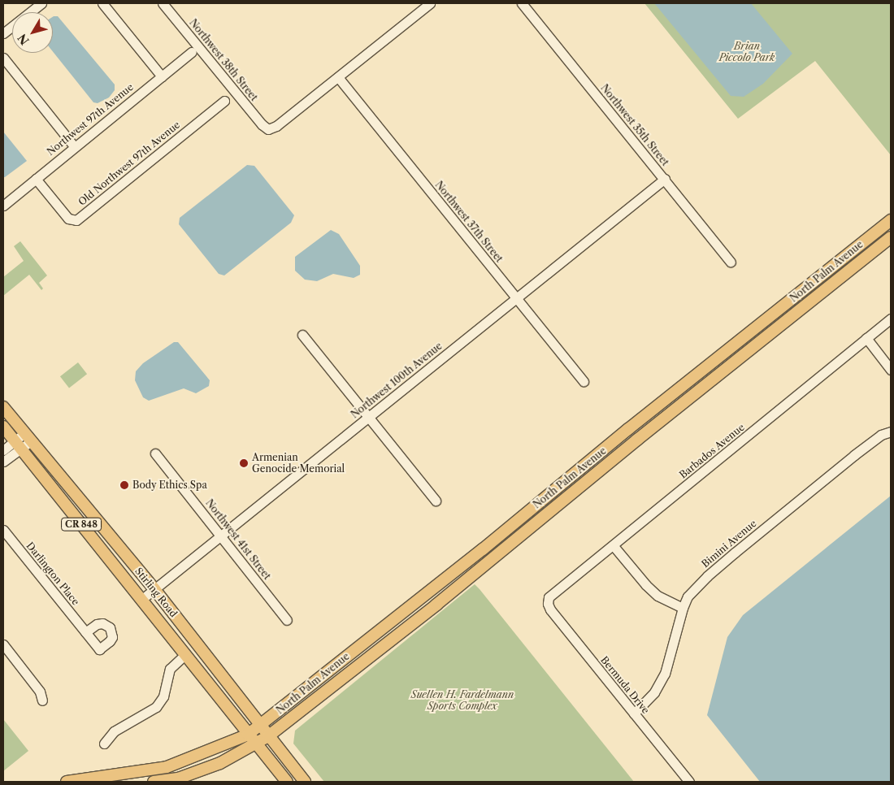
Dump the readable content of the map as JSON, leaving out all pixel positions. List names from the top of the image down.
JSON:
{
  "streets": {
    "main road": ["North Palm Avenue", "CR 848", "Stirling Road"],
    "street": [
      "Northwest 38th Street",
      "Northwest 97th Avenue",
      "Northwest 35th Street",
      "Old Northwest 97th Avenue",
      "Northwest 37th Street",
      "Northwest 100th Avenue",
      "Barbados Avenue",
      "Northwest 41st Street",
      "Bimini Avenue",
      "Darlington Place",
      "Bermuda Drive"
    ]
  },
  "crossings": [
    ["Northwest 38th Street", "Northwest 37th Street"],
    ["Northwest 97th Avenue", "Old Northwest 97th Avenue"],
    ["Northwest 35th Street", "Northwest 100th Avenue"],
    ["Northwest 37th Street", "Northwest 100th Avenue"],
    ["North Palm Avenue", "Stirling Road"],
    ["Northwest 100th Avenue", "Northwest 41st Street"],
    ["Northwest 100th Avenue", "Stirling Road"],
    ["Barbados Avenue", "Bermuda Drive"],
    ["Bimini Avenue", "Bermuda Drive"]
  ],
  "parks": ["Brian Piccolo Park", "Suellen H. Fardelmann Sports Complex"],
  "places": ["Armenian Genocide Memorial", "Body Ethics Spa"],
  "north": "bottom left"
}
